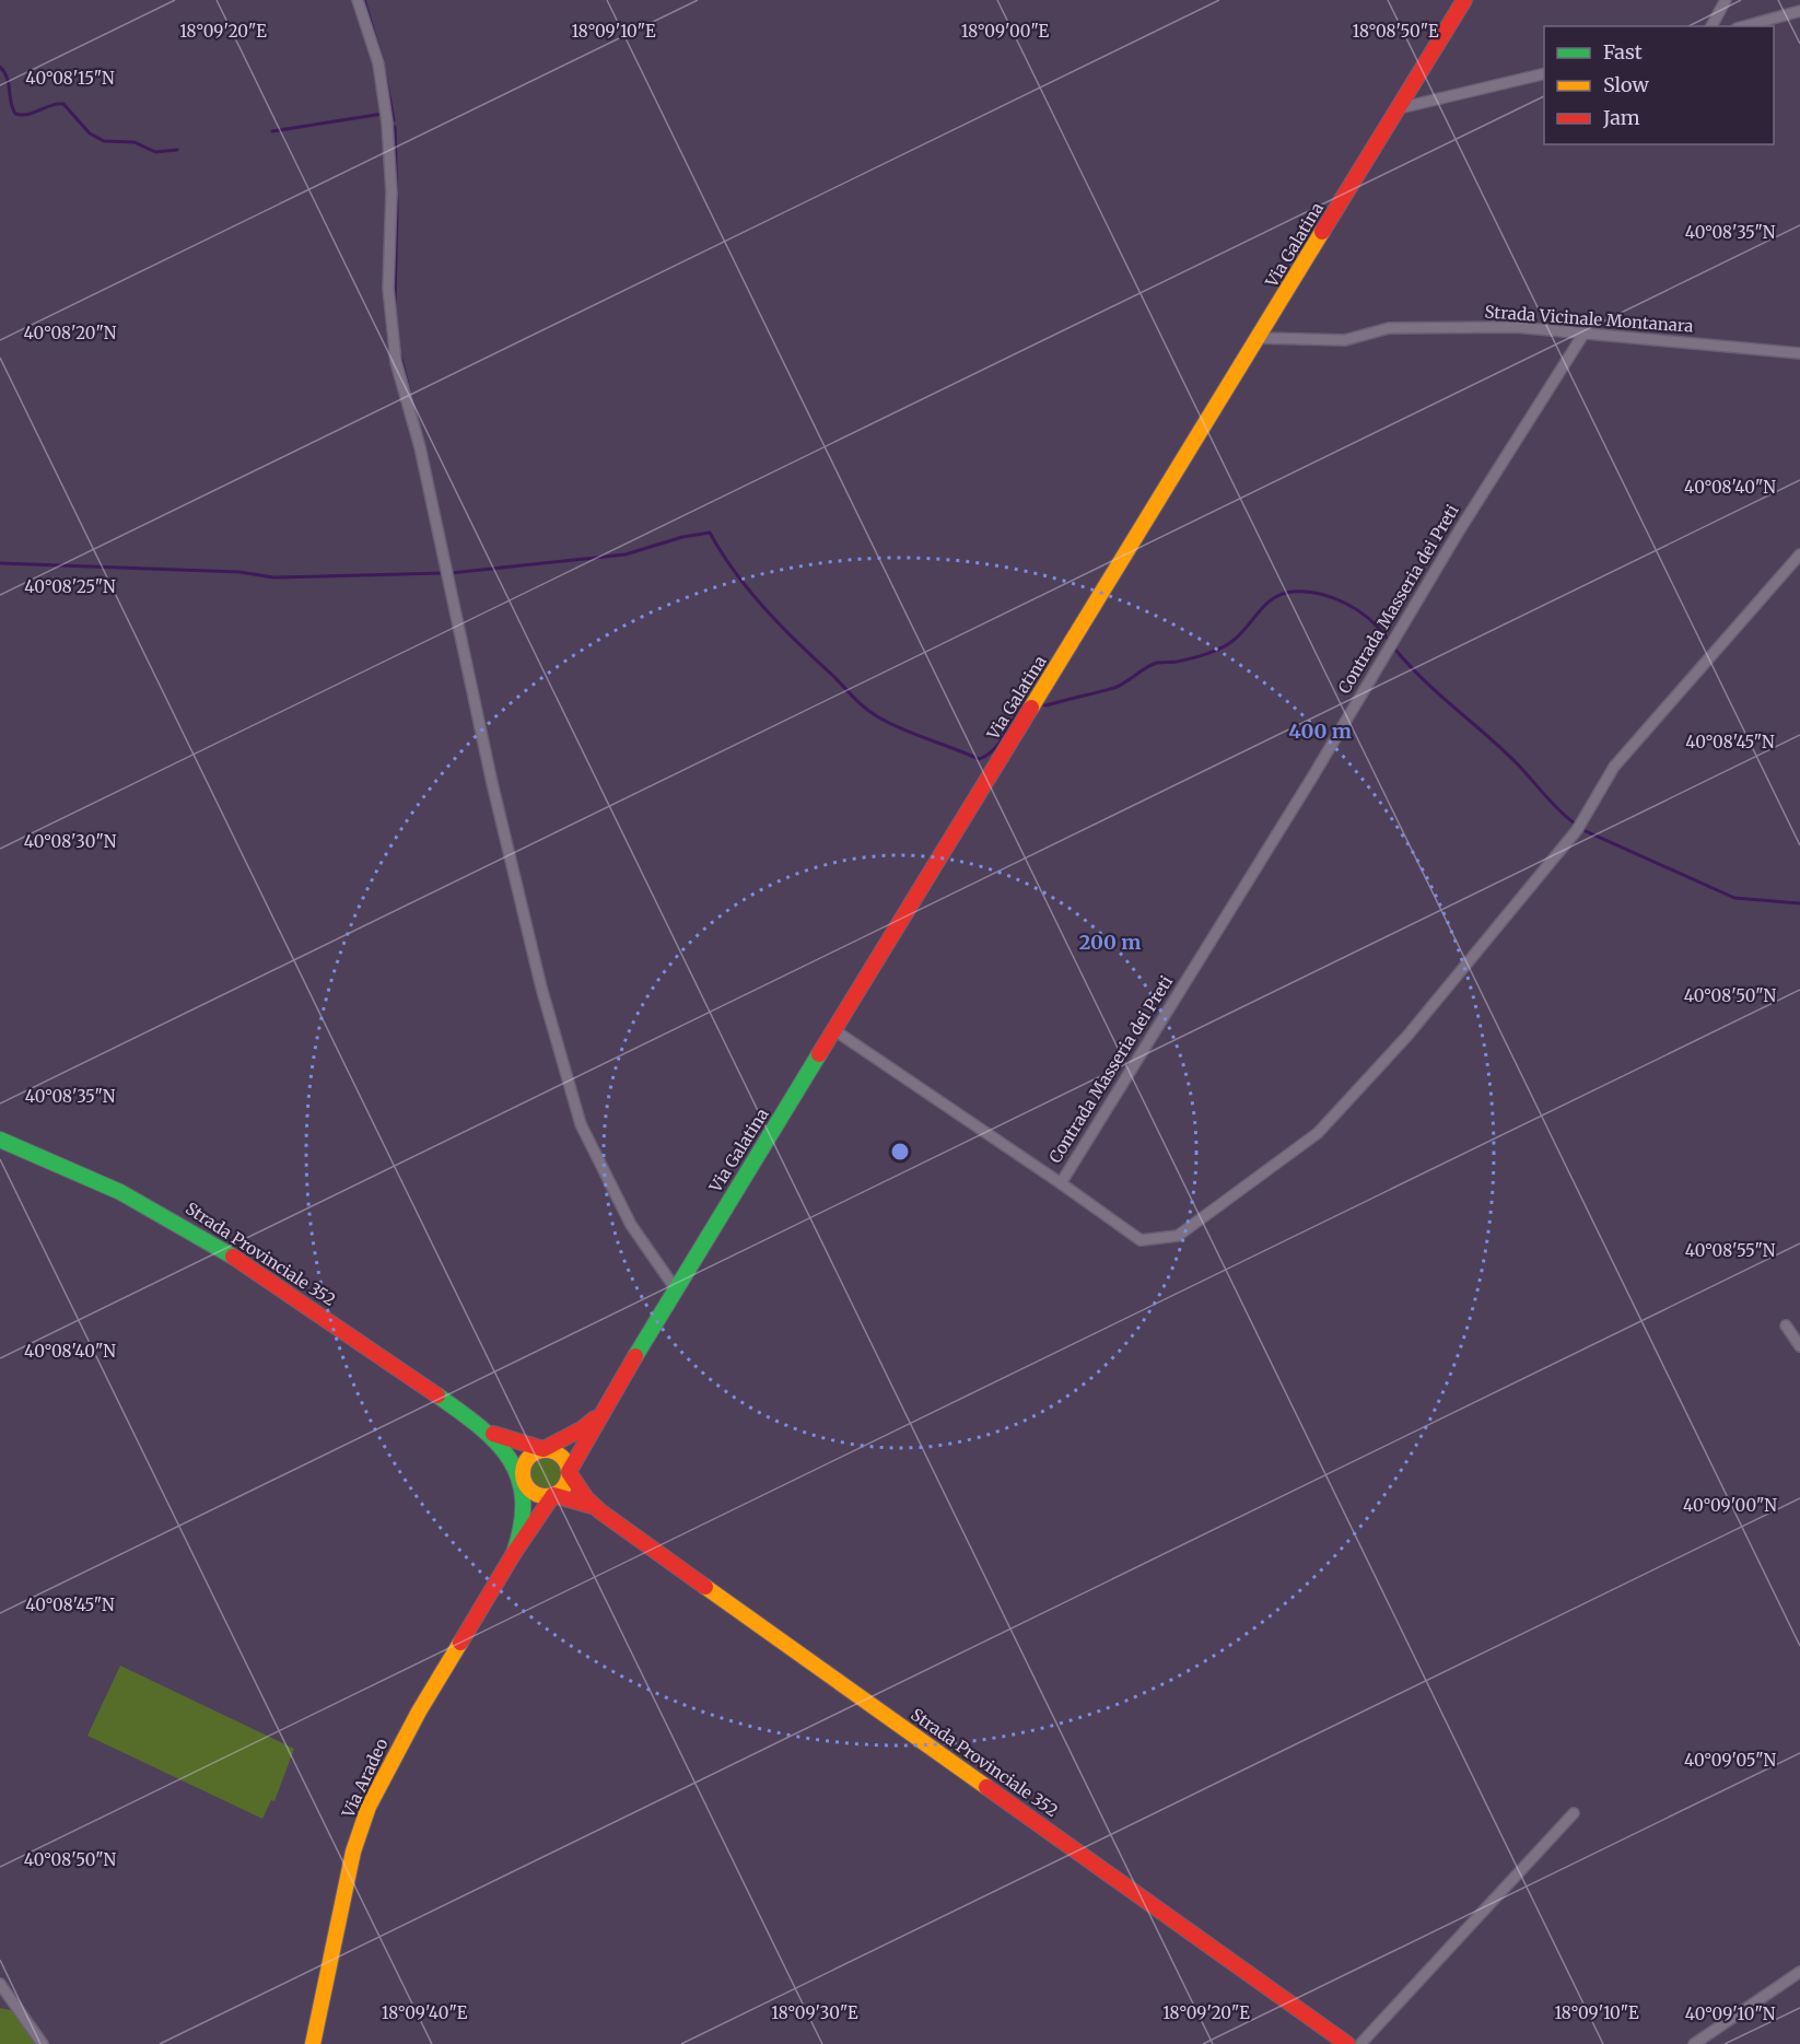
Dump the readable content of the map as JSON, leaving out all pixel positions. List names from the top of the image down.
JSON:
{
  "streets": {
    "main road": ["Via Galatina", "Strada Provinciale 352", "Via Aradeo"],
    "street": ["Strada Vicinale Montanara", "Contrada Masseria dei Preti"]
  },
  "crossings": [
    ["Via Galatina", "Strada Vicinale Montanara"],
    ["Via Galatina", "Strada Provinciale 352"],
    ["Via Galatina", "Via Aradeo"],
    ["Strada Vicinale Montanara", "Contrada Masseria dei Preti"],
    ["Strada Provinciale 352", "Via Aradeo"]
  ],
  "legend": ["Fast", "Slow", "Jam"],
  "coordinates": [
    "18°09'20\"E",
    "18°09'10\"E",
    "18°09'00\"E",
    "18°08'50\"E",
    "40°08'15\"N",
    "40°08'35\"N",
    "40°08'20\"N",
    "40°08'40\"N",
    "40°08'25\"N",
    "40°08'45\"N",
    "40°08'30\"N",
    "40°08'50\"N",
    "40°08'55\"N",
    "40°09'00\"N",
    "40°09'05\"N",
    "18°09'40\"E",
    "18°09'30\"E",
    "40°09'10\"N"
  ],
  "rings": ["400 m", "200 m"]
}
